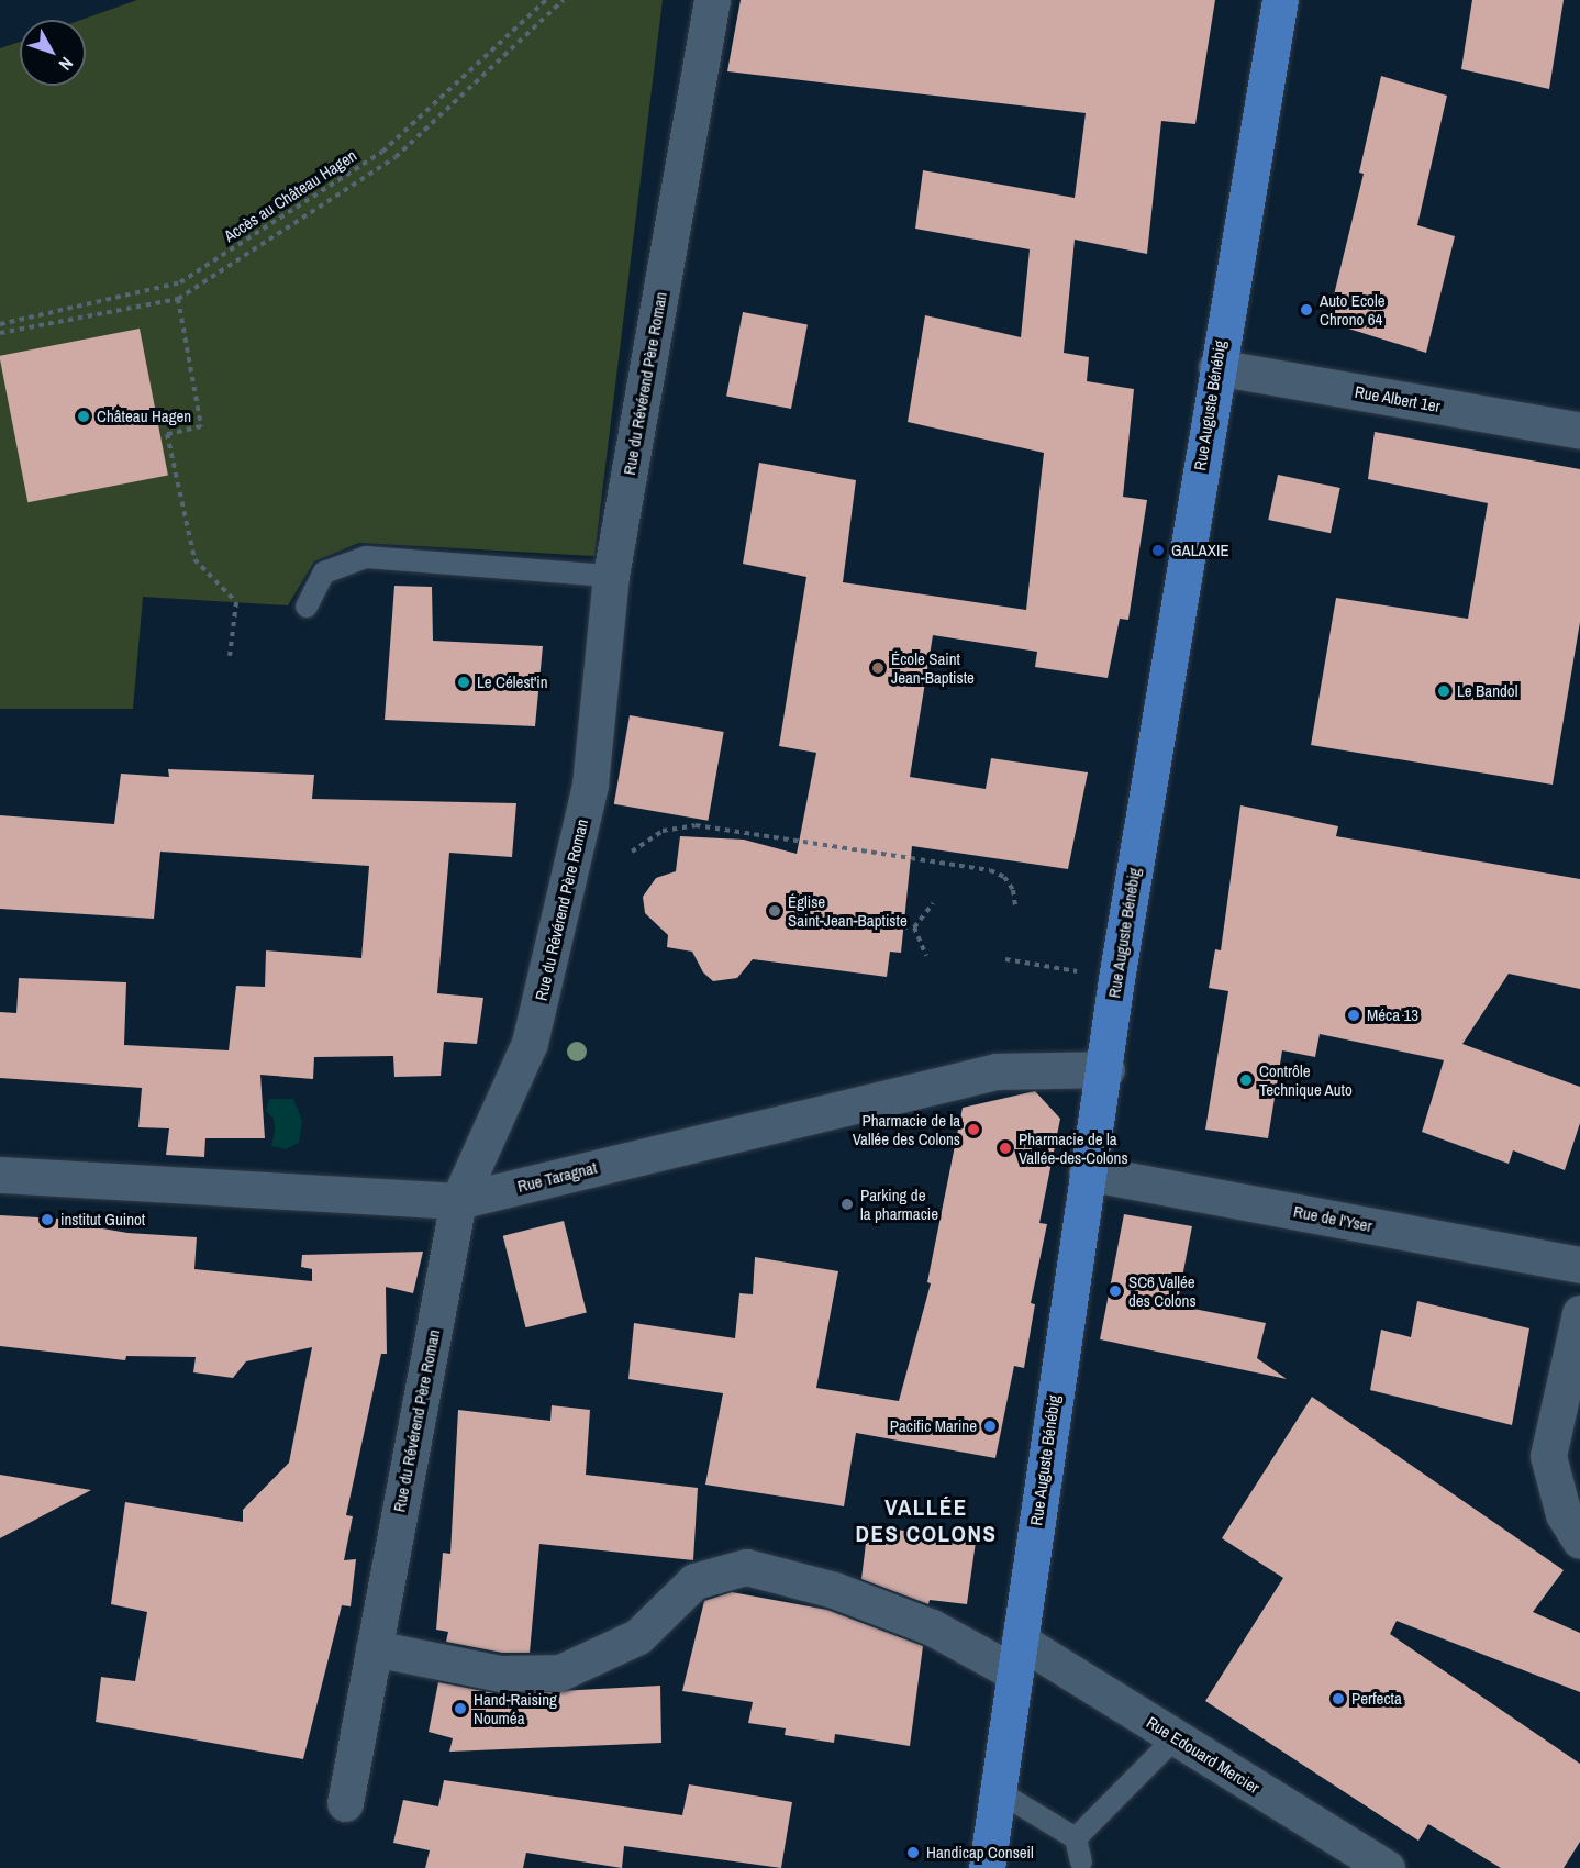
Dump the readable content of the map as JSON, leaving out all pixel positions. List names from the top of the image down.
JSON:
{
  "streets": {
    "main road": ["Rue Auguste Bénébig"],
    "street": [
      "Rue du Révérend Père Roman",
      "Rue Albert 1er",
      "Rue Taragnat",
      "Rue de l'Yser",
      "Rue Edouard Mercier"
    ],
    "path": ["Accès au Château Hagen"]
  },
  "crossings": [
    ["Rue du Révérend Père Roman", "Rue Taragnat"],
    ["Rue du Révérend Père Roman", "Rue Edouard Mercier"],
    ["Rue Albert 1er", "Rue Auguste Bénébig"],
    ["Rue Auguste Bénébig", "Rue Taragnat"],
    ["Rue Auguste Bénébig", "Rue de l'Yser"],
    ["Rue Auguste Bénébig", "Rue Edouard Mercier"]
  ],
  "districts": ["VALLÉE DES COLONS"],
  "places": [
    "Auto Ecole Chrono 64",
    "Château Hagen",
    "GALAXIE",
    "École Saint Jean-Baptiste",
    "Le Célest'in",
    "Le Bandol",
    "Église Saint-Jean-Baptiste",
    "Méca 13",
    "Contrôle Technique Auto",
    "Pharmacie de la Vallée des Colons",
    "Pharmacie de la Vallée-des-Colons",
    "Parking de la pharmacie",
    "institut Guinot",
    "SC6 Vallée des Colons",
    "Pacific Marine",
    "Perfecta",
    "Hand-Raising Nouméa",
    "Handicap Conseil"
  ],
  "north": "bottom right"
}
